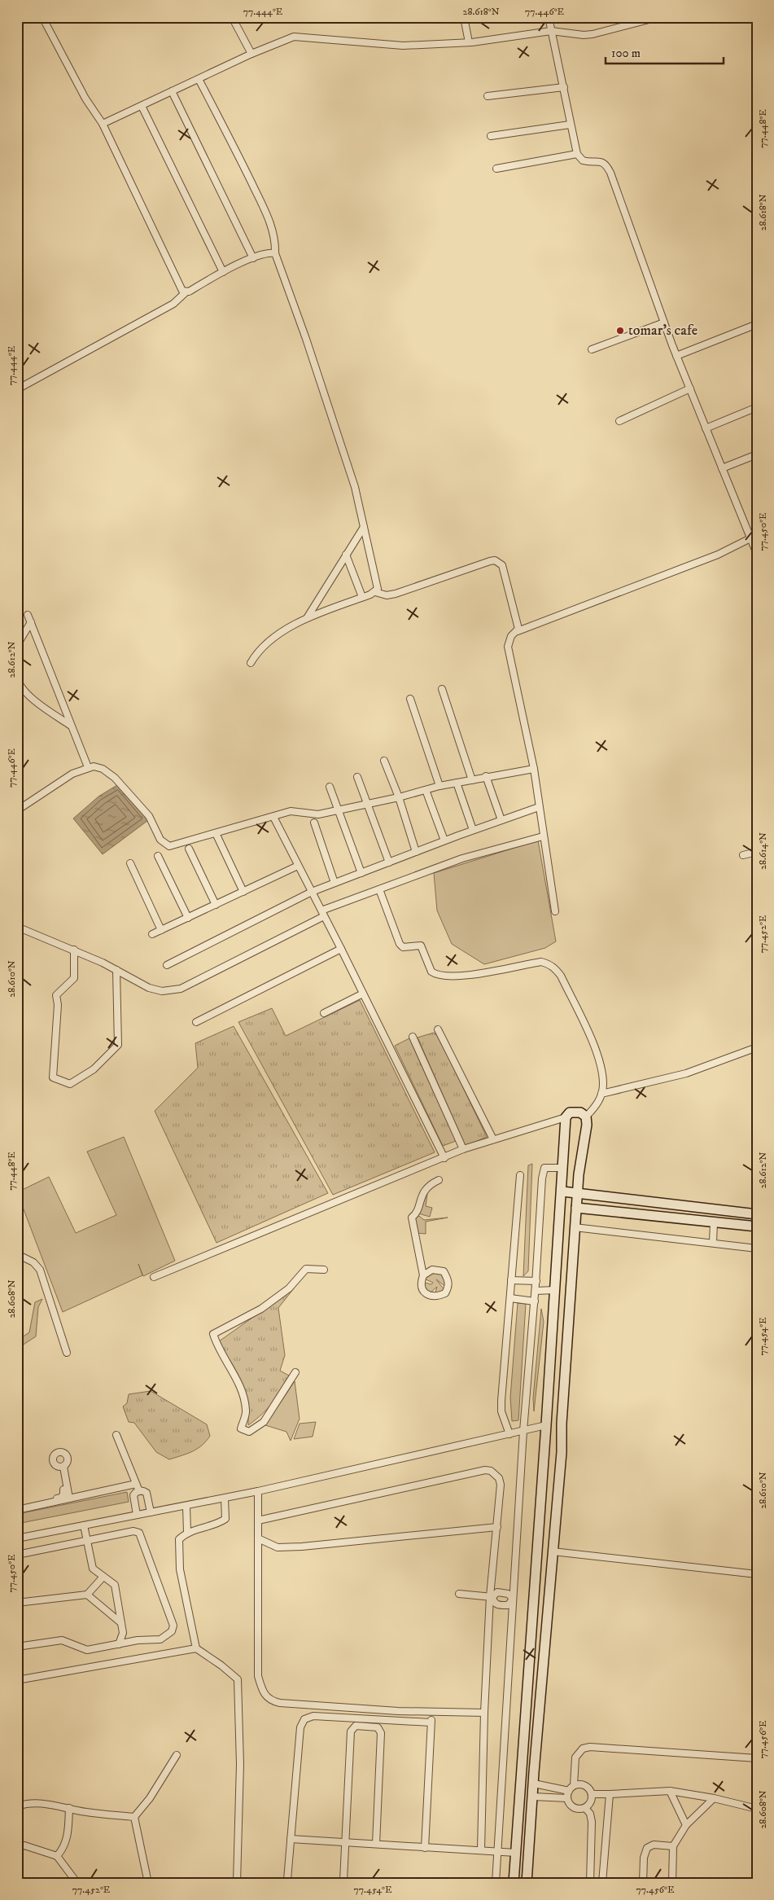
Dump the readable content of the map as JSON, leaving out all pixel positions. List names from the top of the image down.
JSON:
{
  "places": ["tomar's cafe"],
  "scale_bar": "100 m",
  "coordinates": [
    "77.444°E",
    "28.618°N",
    "77.446°E",
    "77.448°E",
    "77.450°E",
    "28.612°N",
    "28.614°N",
    "77.452°E",
    "28.610°N",
    "28.608°N",
    "77.454°E",
    "77.456°E"
  ]
}
